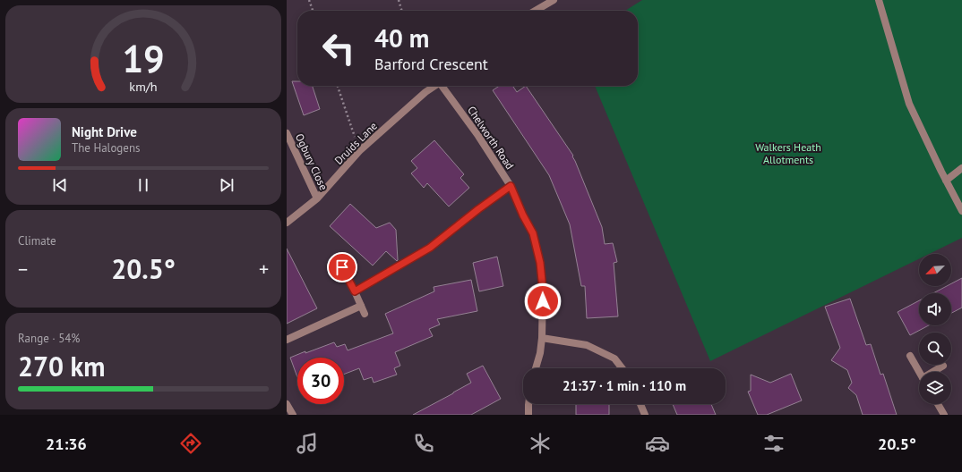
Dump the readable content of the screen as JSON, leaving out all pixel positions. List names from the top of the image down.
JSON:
{
  "streets": {
    "street": ["Chelworth Road", "Druids Lane", "Ogbury Close"]
  },
  "crossings": [
    ["Druids Lane", "Ogbury Close"]
  ],
  "parks": ["Walkers Heath Allotments"],
  "north": "bottom left",
  "page": {
    "turn": ["40 m", "Barford Crescent"],
    "song": ["Night Drive", "The Halogens"],
    "tile": [
      "Climate",
      ["Range · 54%", "270 km"]
    ],
    "heat": ["−", "20.5°", "+"],
    "limit": "30",
    "trip": "21:37 · 1 min · 110 m",
    "tabs": ["21:36", "20.5°"],
    "gauge": ["19", "km/h"]
  }
}
